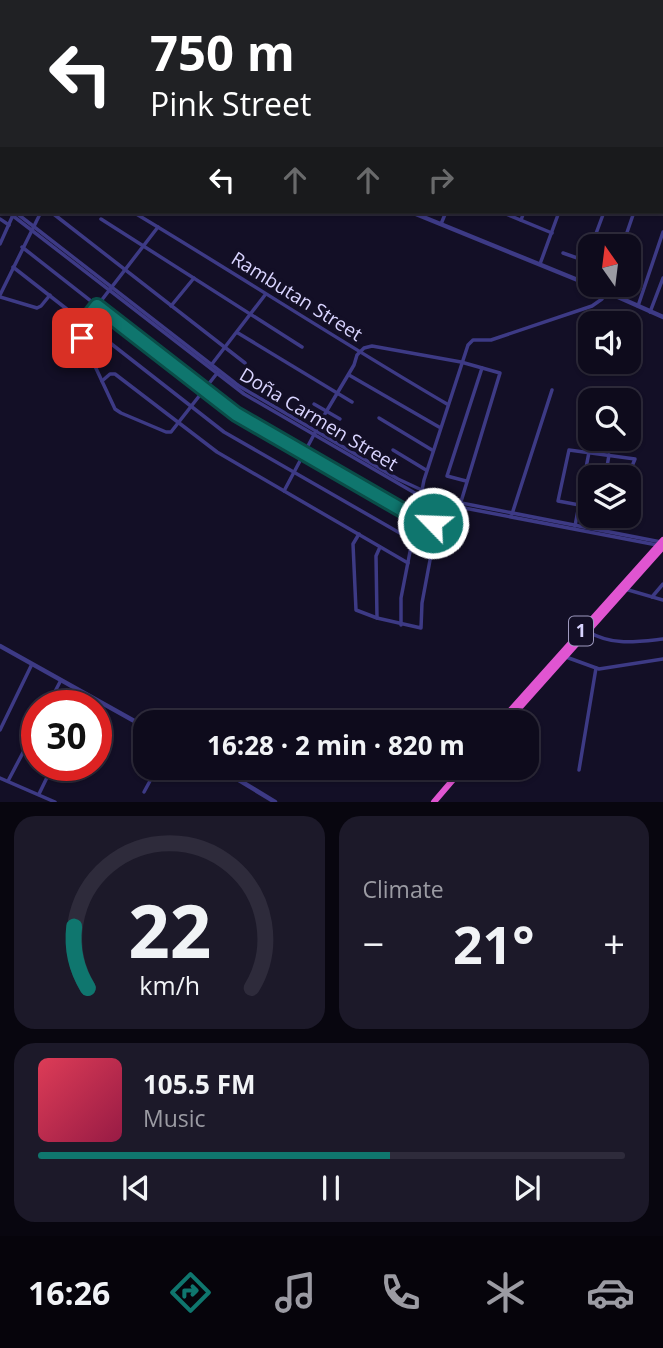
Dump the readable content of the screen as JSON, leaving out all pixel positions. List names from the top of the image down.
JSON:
{
  "streets": {
    "highway": ["1"],
    "street": ["Rambutan Street", "Doña Carmen Street"]
  },
  "crossings": [
    ["Doña Carmen Street", "1"]
  ],
  "north": "top",
  "page": {
    "turn": ["750 m", "Pink Street"],
    "limit": "30",
    "trip": "16:28 · 2 min · 820 m",
    "tile": "Climate",
    "heat": ["−", "21°", "+"],
    "song": ["105.5 FM", "Music"],
    "tabs": "16:26",
    "gauge": ["22", "km/h"]
  }
}
